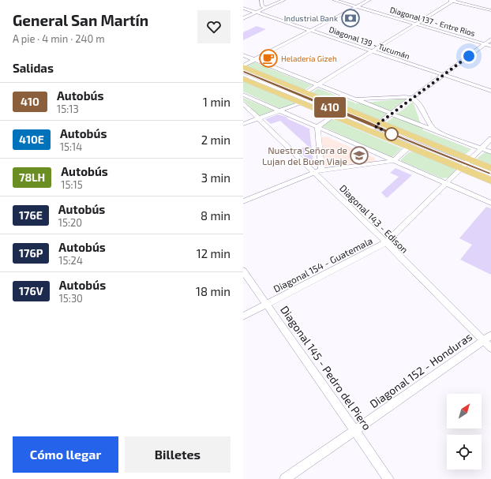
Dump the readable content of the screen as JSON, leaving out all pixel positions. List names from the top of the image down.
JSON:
{
  "streets": {
    "street": [
      "Diagonal 137 - Entre Rios",
      "Diagonal 139 - Tucumán",
      "Diagonal 143 - Edison",
      "Diagonal 154 - Guatemala",
      "Diagonal 145 - Pedro del Piero",
      "Diagonal 152 - Honduras"
    ]
  },
  "crossings": [
    ["Diagonal 143 - Edison", "Diagonal 154 - Guatemala"],
    ["Diagonal 143 - Edison", "Diagonal 152 - Honduras"],
    ["Diagonal 154 - Guatemala", "Diagonal 145 - Pedro del Piero"],
    ["Diagonal 145 - Pedro del Piero", "Diagonal 152 - Honduras"]
  ],
  "places": {
    "bank": ["Industrial Bank"],
    "cafe": ["Heladería Gizeh"],
    "school or university": ["Nuestra Señora de Lujan del Buen Viaje"]
  },
  "lines": ["bus line 410"],
  "north": "top right",
  "page": {
    "heading": [
      ["General San Martín", "A pie · 4 min · 240 m"],
      "Salidas"
    ],
    "on_map": "410",
    "list": [
      {
        "mark": "410",
        "name": "Autobús",
        "note": "15:13",
        "value": "1 min"
      },
      {
        "mark": "410E",
        "name": "Autobús",
        "note": "15:14",
        "value": "2 min"
      },
      {
        "mark": "78LH",
        "name": "Autobús",
        "note": "15:15",
        "value": "3 min"
      },
      {
        "mark": "176E",
        "name": "Autobús",
        "note": "15:20",
        "value": "8 min"
      },
      {
        "mark": "176P",
        "name": "Autobús",
        "note": "15:24",
        "value": "12 min"
      },
      {
        "mark": "176V",
        "name": "Autobús",
        "note": "15:30",
        "value": "18 min"
      }
    ],
    "buttons": ["Cómo llegar", "Billetes"]
  }
}
